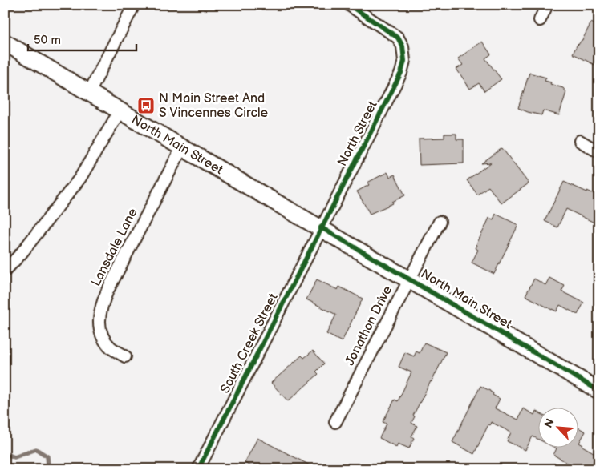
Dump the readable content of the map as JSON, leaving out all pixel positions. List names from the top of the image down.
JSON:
{
  "streets": {
    "main road": ["North Main Street"],
    "street": [
      "North Street",
      "Lansdale Lane",
      "Jonathon Drive",
      "South Creek Street"
    ]
  },
  "crossings": [
    ["North Street", "North Main Street"],
    ["North Street", "South Creek Street"],
    ["North Main Street", "Lansdale Lane"],
    ["North Main Street", "Jonathon Drive"],
    ["North Main Street", "South Creek Street"]
  ],
  "places": {
    "bus stop": ["N Main Street And S Vincennes Circle"]
  },
  "scale_bar": "50 m",
  "north": "top left"
}
